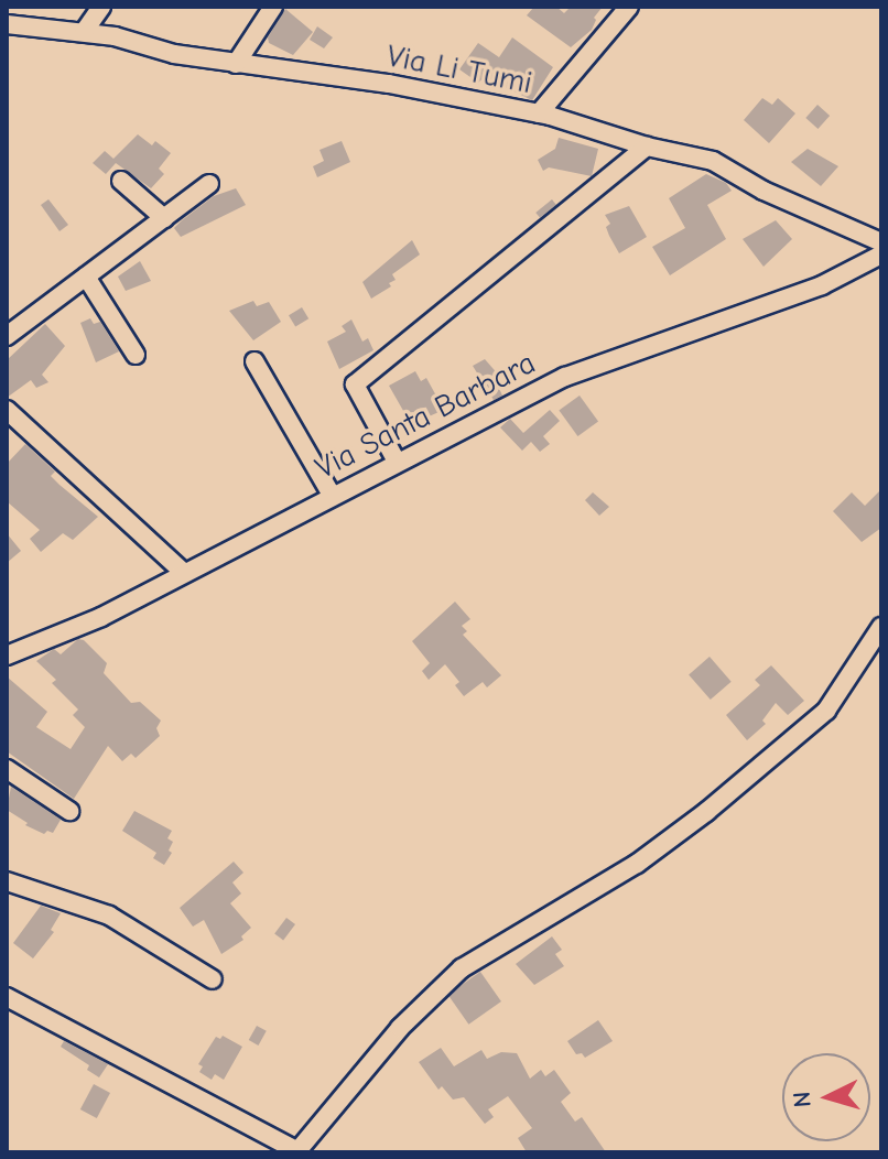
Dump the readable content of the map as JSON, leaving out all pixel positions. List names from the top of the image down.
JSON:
{
  "streets": {
    "street": ["Via Li Tumi", "Via Santa Barbara"]
  },
  "north": "left"
}
